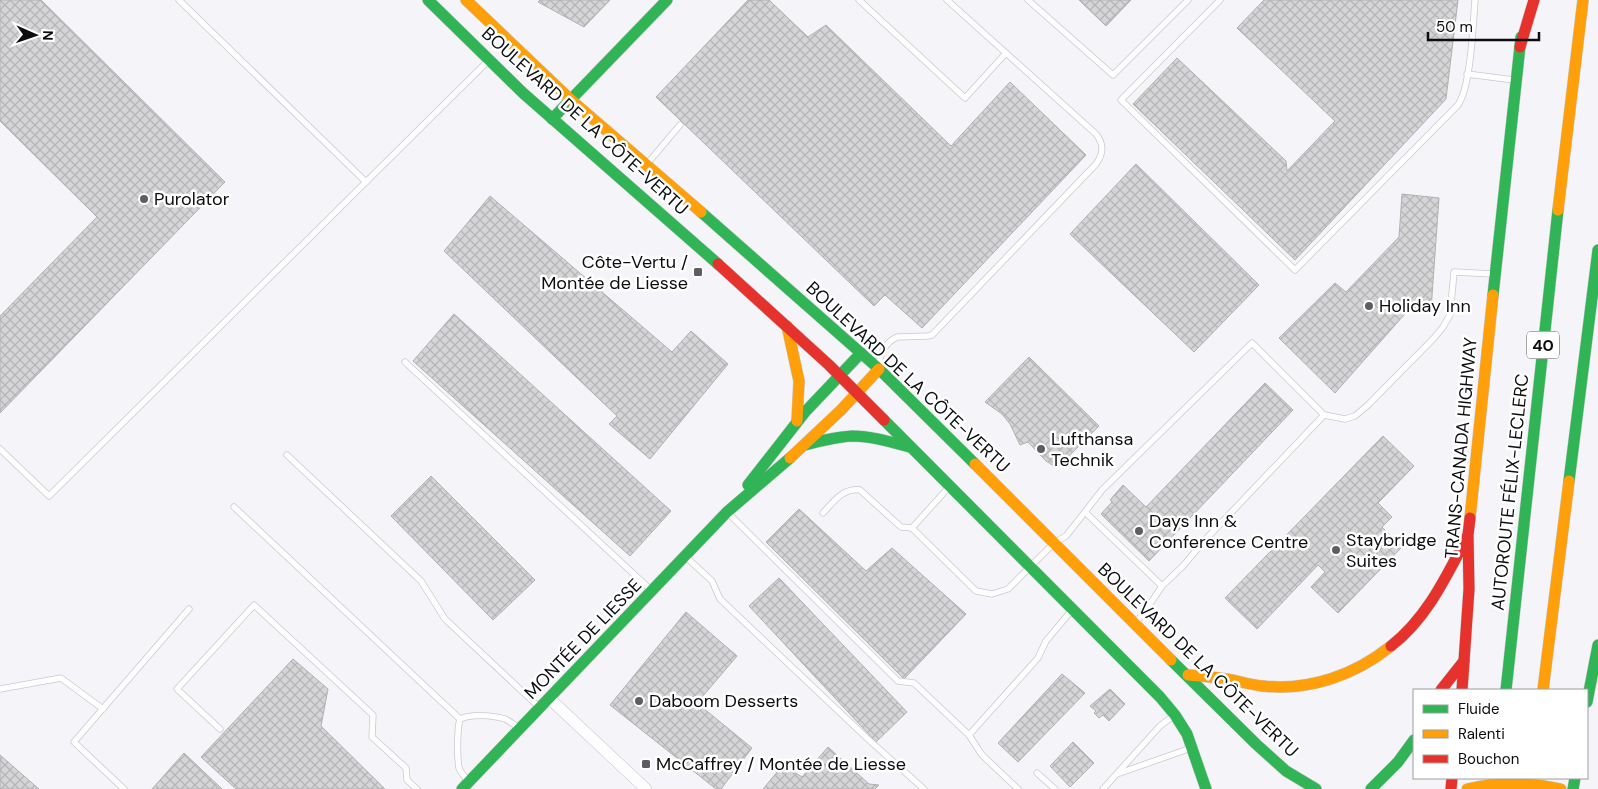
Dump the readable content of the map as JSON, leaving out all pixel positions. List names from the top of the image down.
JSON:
{
  "streets": {
    "main road": [
      "BOULEVARD DE LA CÔTE-VERTU",
      "40",
      "TRANS-CANADA HIGHWAY",
      "AUTOROUTE FÉLIX-LECLERC",
      "MONTÉE DE LIESSE"
    ]
  },
  "crossings": [
    ["BOULEVARD DE LA CÔTE-VERTU", "MONTÉE DE LIESSE"]
  ],
  "places": {
    "other": [
      "Purolator",
      "Holiday Inn",
      "Lufthansa Technik",
      "Days Inn & Conference Centre",
      "Staybridge Suites",
      "Daboom Desserts"
    ],
    "transit": ["Côte-Vertu / Montée de Liesse", "McCaffrey / Montée de Liesse"]
  },
  "legend": ["Fluide", "Ralenti", "Bouchon"],
  "scale_bar": "50 m",
  "north": "right"
}
